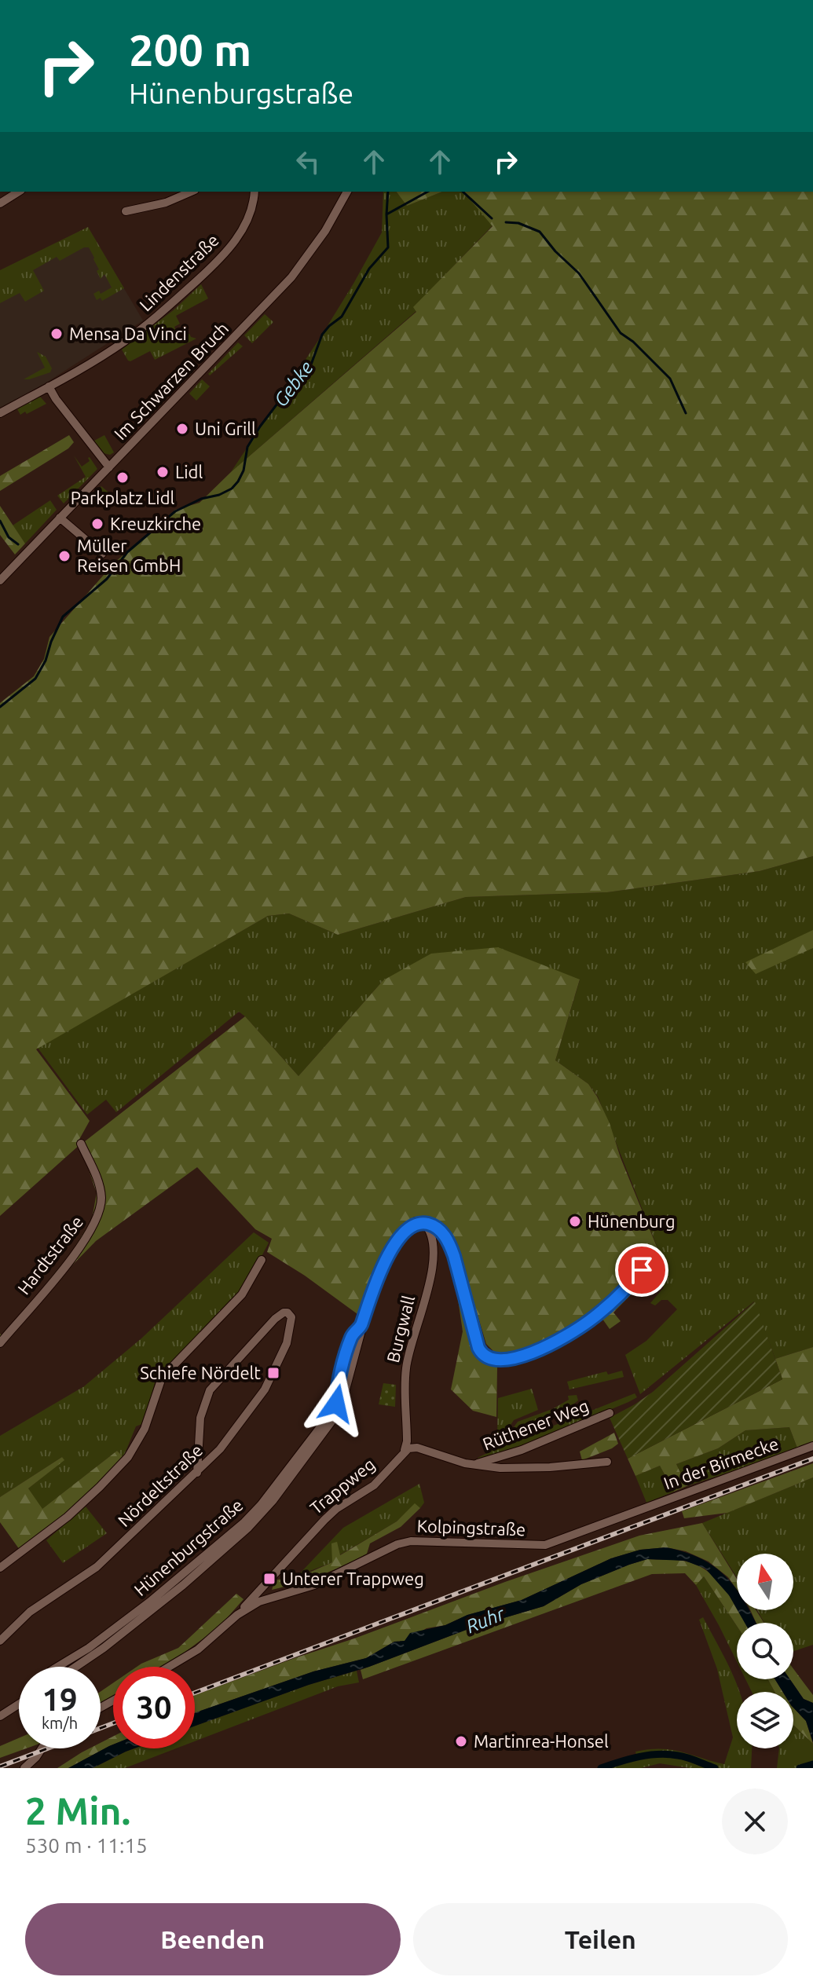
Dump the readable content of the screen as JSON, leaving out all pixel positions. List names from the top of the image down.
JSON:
{
  "streets": {
    "street": [
      "Lindenstraße",
      "Im Schwarzen Bruch",
      "Hardtstraße",
      "Burgwall",
      "Rüthener Weg",
      "In der Birmecke",
      "Nördeltstraße",
      "Trappweg",
      "Kolpingstraße",
      "Hünenburgstraße"
    ]
  },
  "crossings": [
    ["Burgwall", "Trappweg"],
    ["Burgwall", "Hünenburgstraße"],
    ["In der Birmecke", "Kolpingstraße"],
    ["Trappweg", "Kolpingstraße"]
  ],
  "water": ["Gebke", "Ruhr"],
  "places": {
    "other": [
      "Mensa Da Vinci",
      "Uni Grill",
      "Lidl",
      "Parkplatz Lidl",
      "Kreuzkirche",
      "Müller Reisen GmbH",
      "Hünenburg",
      "Martinrea-Honsel"
    ],
    "transit": ["Schiefe Nördelt", "Unterer Trappweg"]
  },
  "north": "top",
  "page": {
    "turn": ["200 m", "Hünenburgstraße"],
    "speed": "19 km/h",
    "limit": "30",
    "heading": ["2 Min.", "530 m · 11:15"],
    "buttons": ["Beenden", "Teilen"]
  }
}
